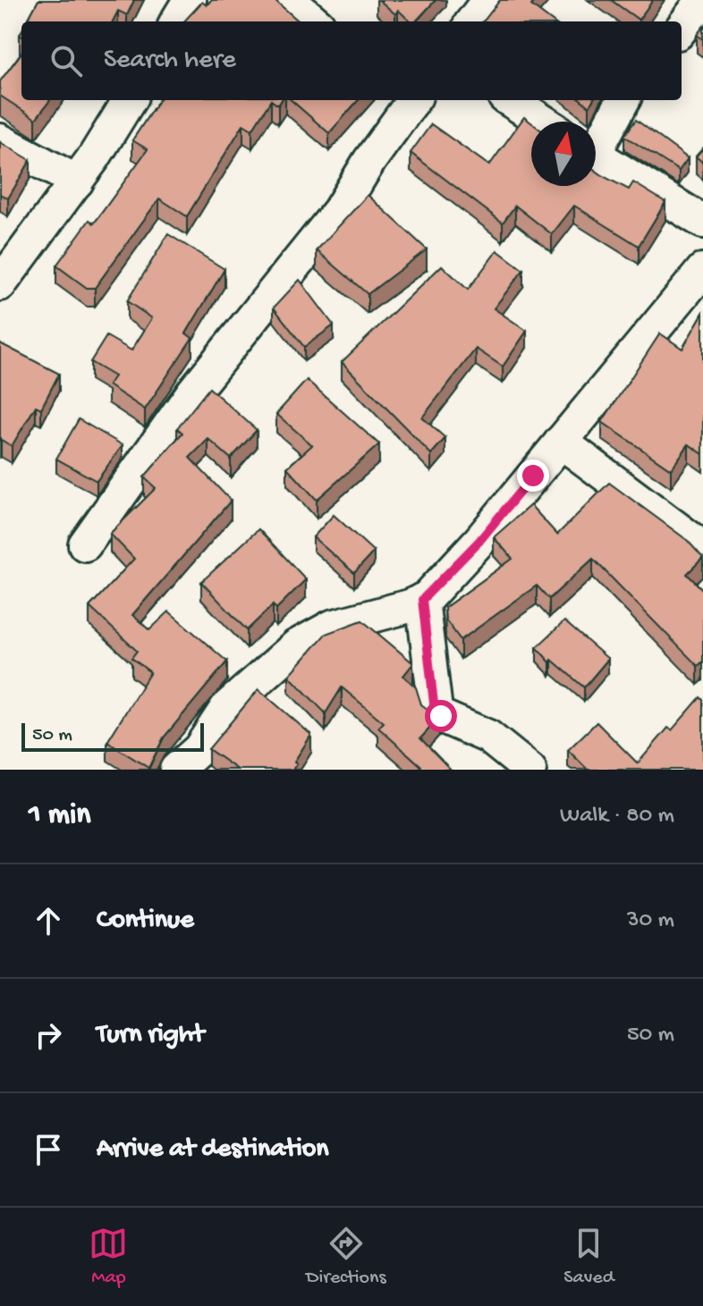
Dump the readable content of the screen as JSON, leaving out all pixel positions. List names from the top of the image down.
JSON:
{
  "scale_bar": "50 m",
  "north": "top",
  "page": {
    "search": "Search here",
    "scale": "50 m",
    "heading": ["1 min", "Walk · 80 m"],
    "list": [
      ["Continue", "30 m"],
      ["Turn right", "50 m"],
      "Arrive at destination"
    ],
    "nav": ["Map", "Directions", "Saved"]
  }
}
